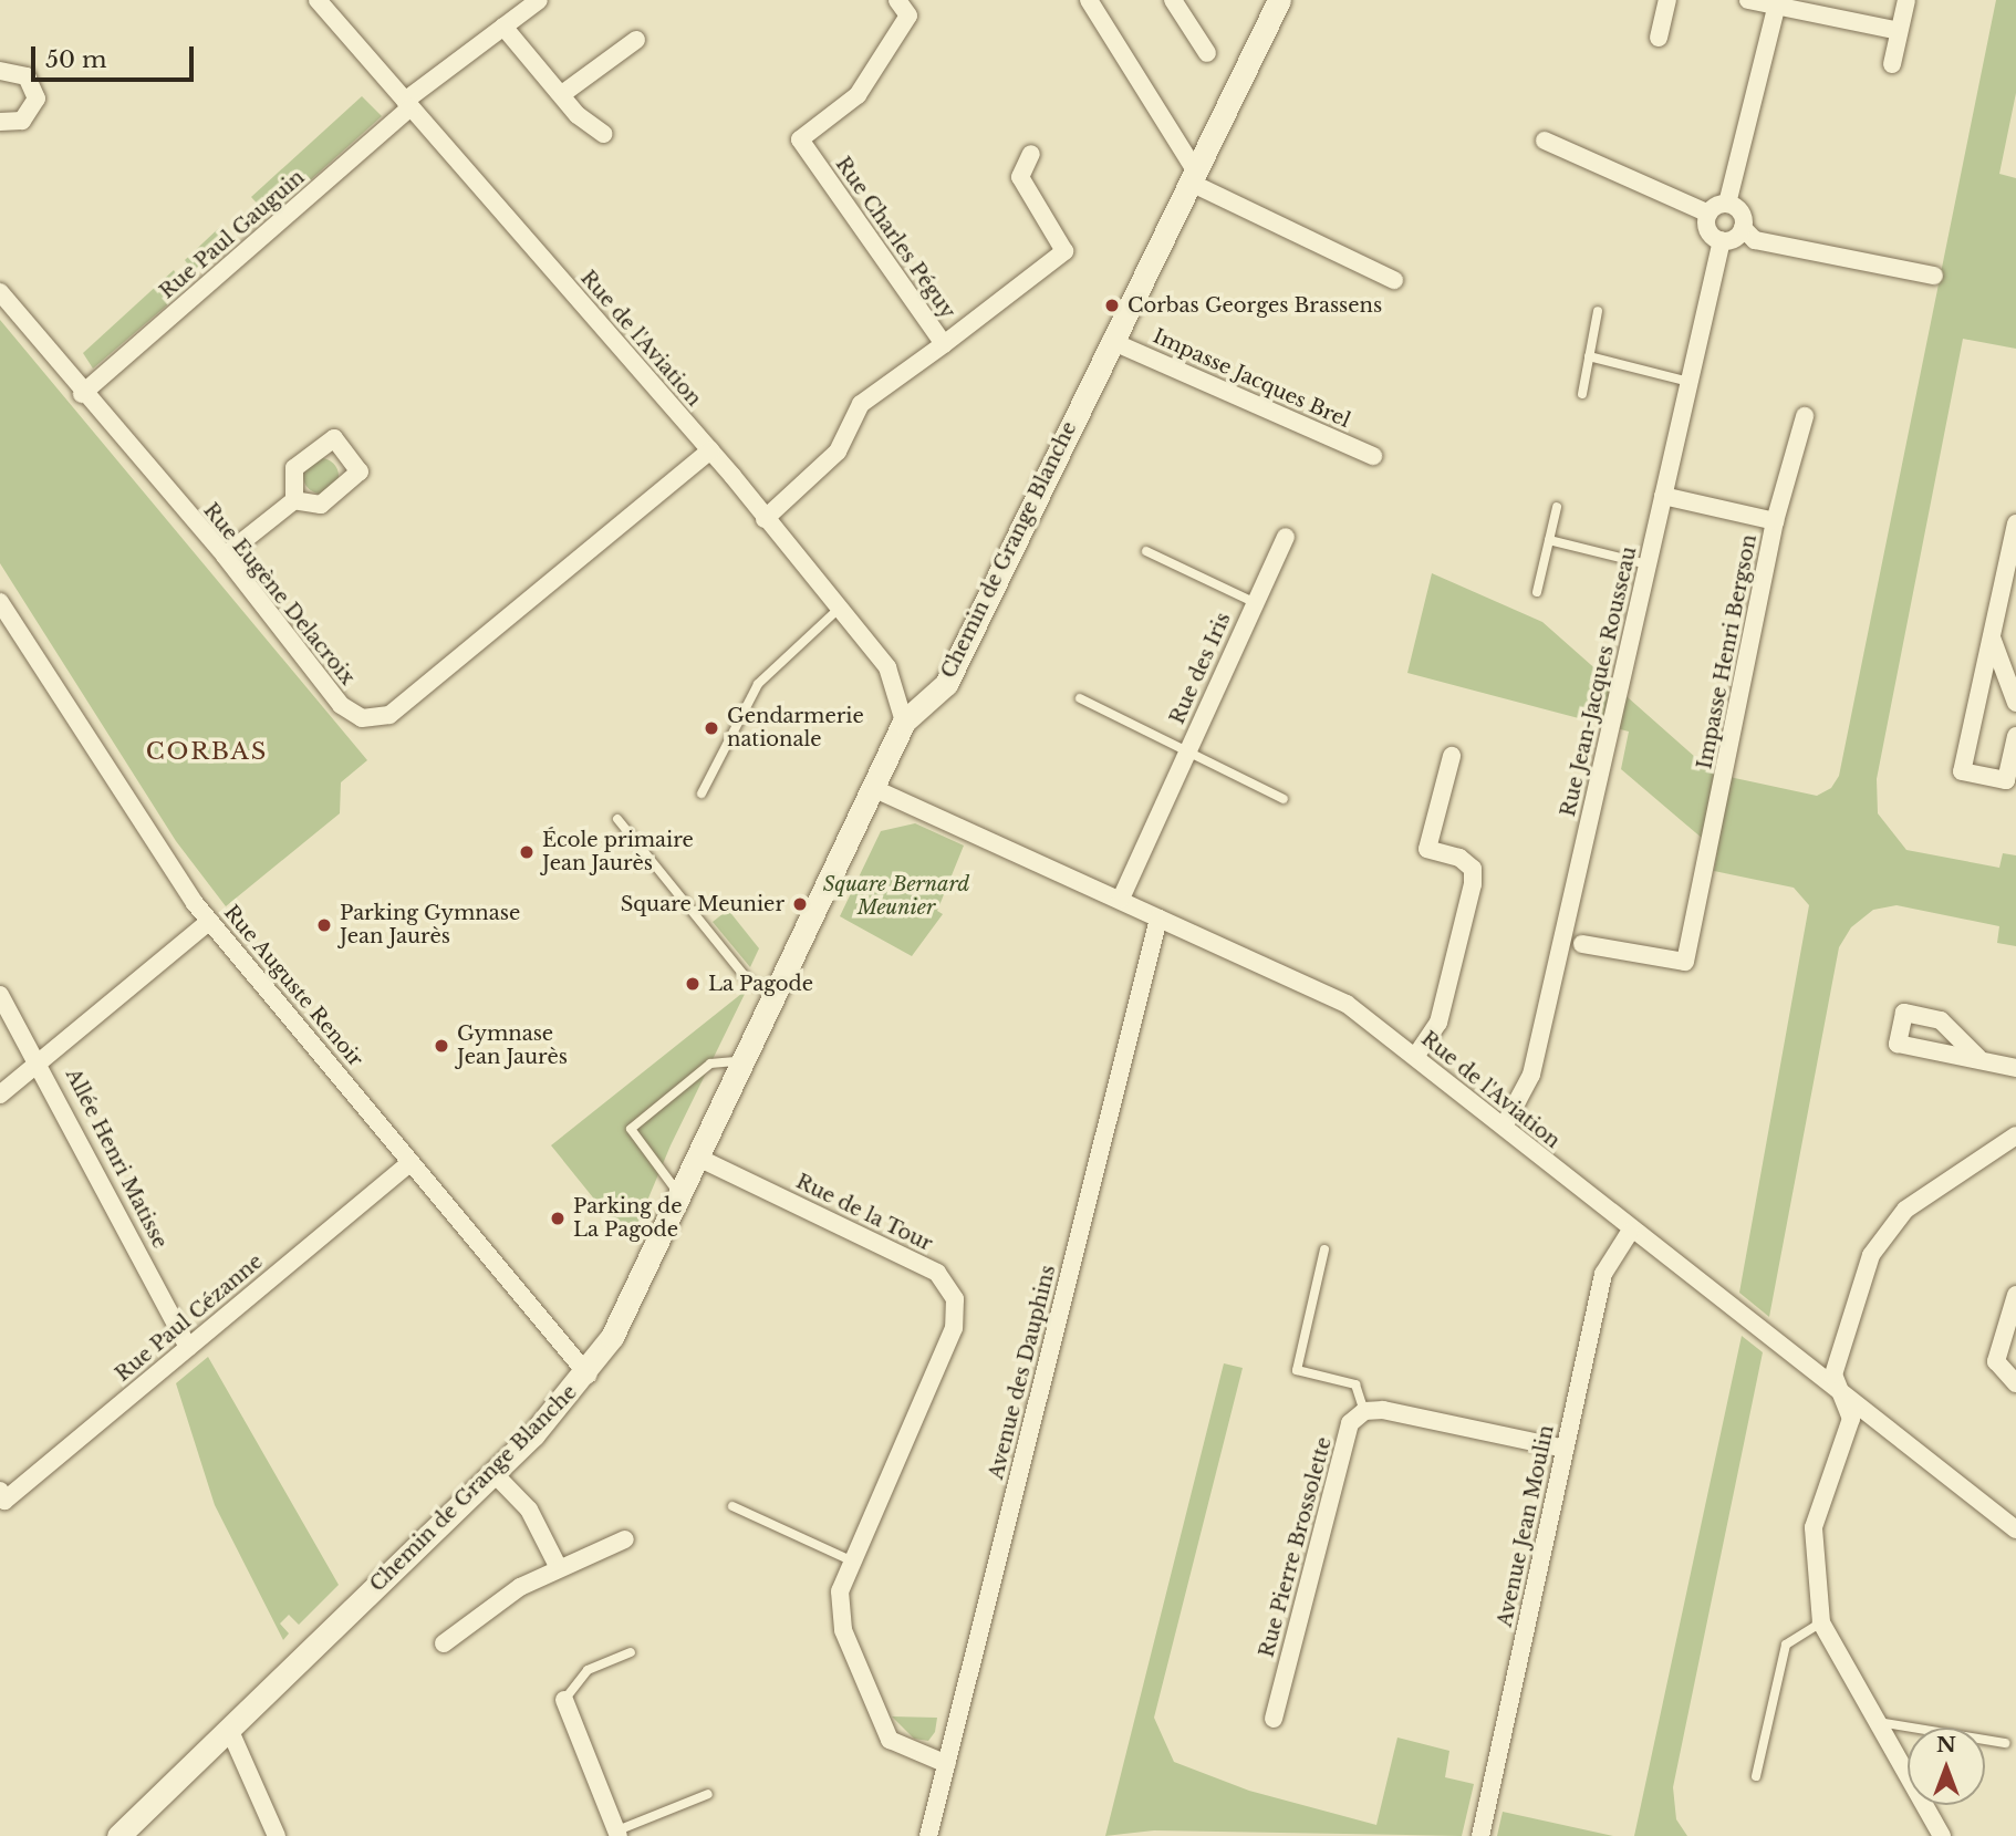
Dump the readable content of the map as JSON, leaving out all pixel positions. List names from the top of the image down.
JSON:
{
  "streets": {
    "street": [
      "Rue Paul Gauguin",
      "Rue Charles Péguy",
      "Rue de l'Aviation",
      "Impasse Jacques Brel",
      "Chemin de Grange Blanche",
      "Rue Eugène Delacroix",
      "Impasse Henri Bergson",
      "Rue des Iris",
      "Rue Jean-Jacques Rousseau",
      "Rue Auguste Renoir",
      "Allée Henri Matisse",
      "Rue de la Tour",
      "Rue Paul Cézanne",
      "Avenue des Dauphins",
      "Avenue Jean Moulin",
      "Rue Pierre Brossolette"
    ]
  },
  "crossings": [
    ["Rue Paul Gauguin", "Rue de l'Aviation"],
    ["Rue Paul Gauguin", "Rue Eugène Delacroix"],
    ["Rue Charles Péguy", "Rue de l'Aviation"],
    ["Rue de l'Aviation", "Chemin de Grange Blanche"],
    ["Rue de l'Aviation", "Rue Eugène Delacroix"],
    ["Rue de l'Aviation", "Rue des Iris"],
    ["Rue de l'Aviation", "Rue Jean-Jacques Rousseau"],
    ["Rue de l'Aviation", "Avenue des Dauphins"],
    ["Rue de l'Aviation", "Avenue Jean Moulin"],
    ["Impasse Jacques Brel", "Chemin de Grange Blanche"],
    ["Chemin de Grange Blanche", "Rue Auguste Renoir"],
    ["Chemin de Grange Blanche", "Rue de la Tour"],
    ["Impasse Henri Bergson", "Rue Jean-Jacques Rousseau"],
    ["Rue Auguste Renoir", "Rue Paul Cézanne"],
    ["Allée Henri Matisse", "Rue Paul Cézanne"],
    ["Rue de la Tour", "Avenue des Dauphins"]
  ],
  "districts": ["CORBAS"],
  "parks": ["Square Bernard Meunier"],
  "places": [
    "Corbas Georges Brassens",
    "Gendarmerie nationale",
    "École primaire Jean Jaurès",
    "Square Meunier",
    "Parking Gymnase Jean Jaurès",
    "La Pagode",
    "Gymnase Jean Jaurès",
    "Parking de La Pagode"
  ],
  "scale_bar": "50 m",
  "north": "top"
}
